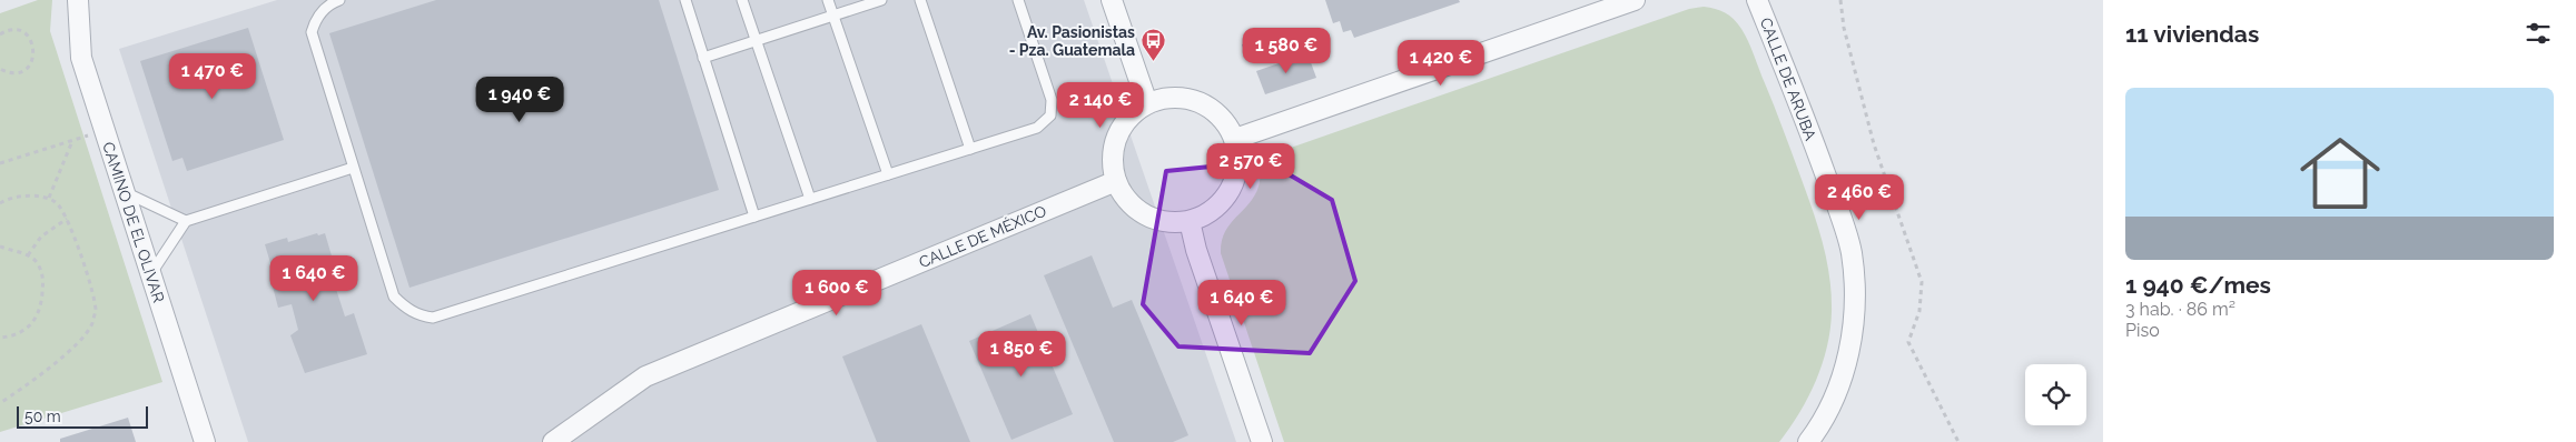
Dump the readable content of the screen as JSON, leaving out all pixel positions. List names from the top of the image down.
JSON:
{
  "streets": {
    "street": ["CALLE DE ARUBA", "CAMINO DE EL OLIVAR", "CALLE DE MÉXICO"]
  },
  "places": {
    "bus stop": ["Av. Pasionistas - Pza. Guatemala"]
  },
  "scale_bar": "50 m",
  "page": {
    "heading": "11 viviendas",
    "price": [
      "1 580 €",
      "1 420 €",
      "1 470 €",
      "1 940 €",
      "2 140 €",
      "2 570 €",
      "2 460 €",
      "1 640 €",
      "1 600 €",
      "1 640 €",
      "1 850 €"
    ],
    "list": [
      {
        "name": "1 940 €/mes",
        "note": "3 hab. · 86 m² · Piso"
      }
    ],
    "scale": "50 m"
  }
}
